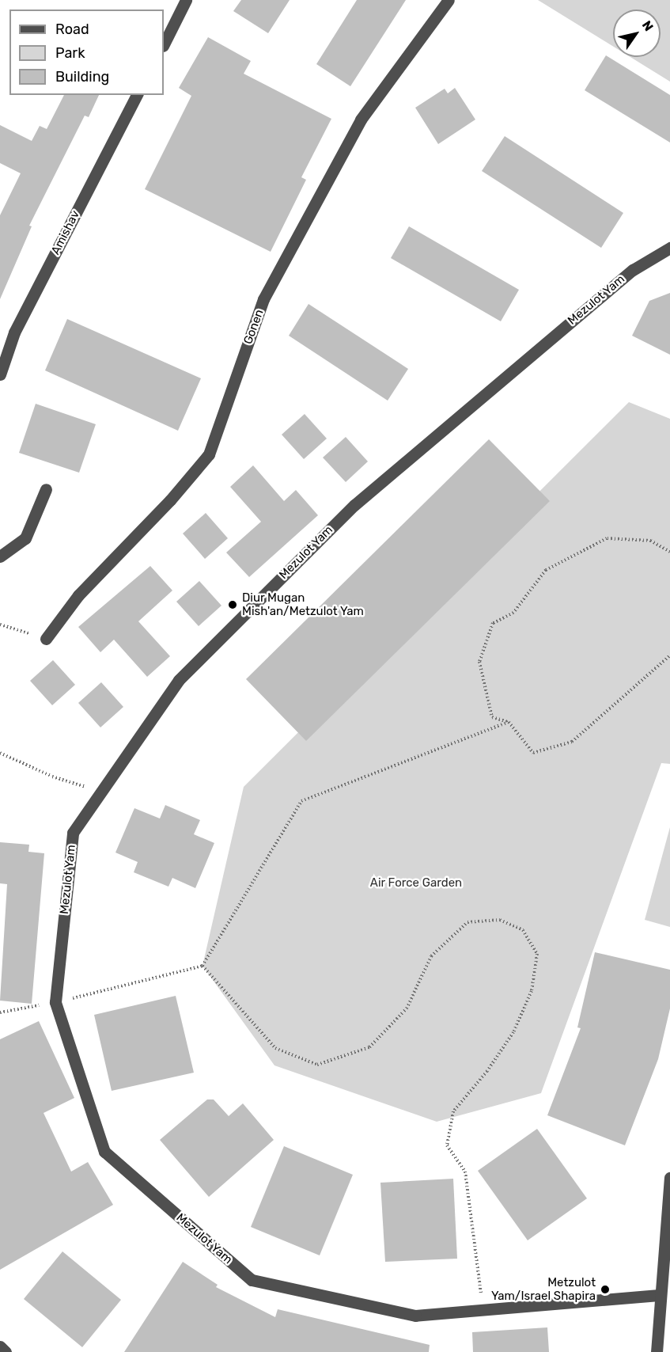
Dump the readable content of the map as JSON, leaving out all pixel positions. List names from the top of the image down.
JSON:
{
  "streets": {
    "street": ["Amishav", "Mezulot Yam", "Gonen"]
  },
  "parks": ["Air Force Garden"],
  "places": ["Diur Mugan Mish'an/Metzulot Yam", "Metzulot Yam/Israel Shapira"],
  "legend": ["Road", "Park", "Building"],
  "north": "top right"
}
